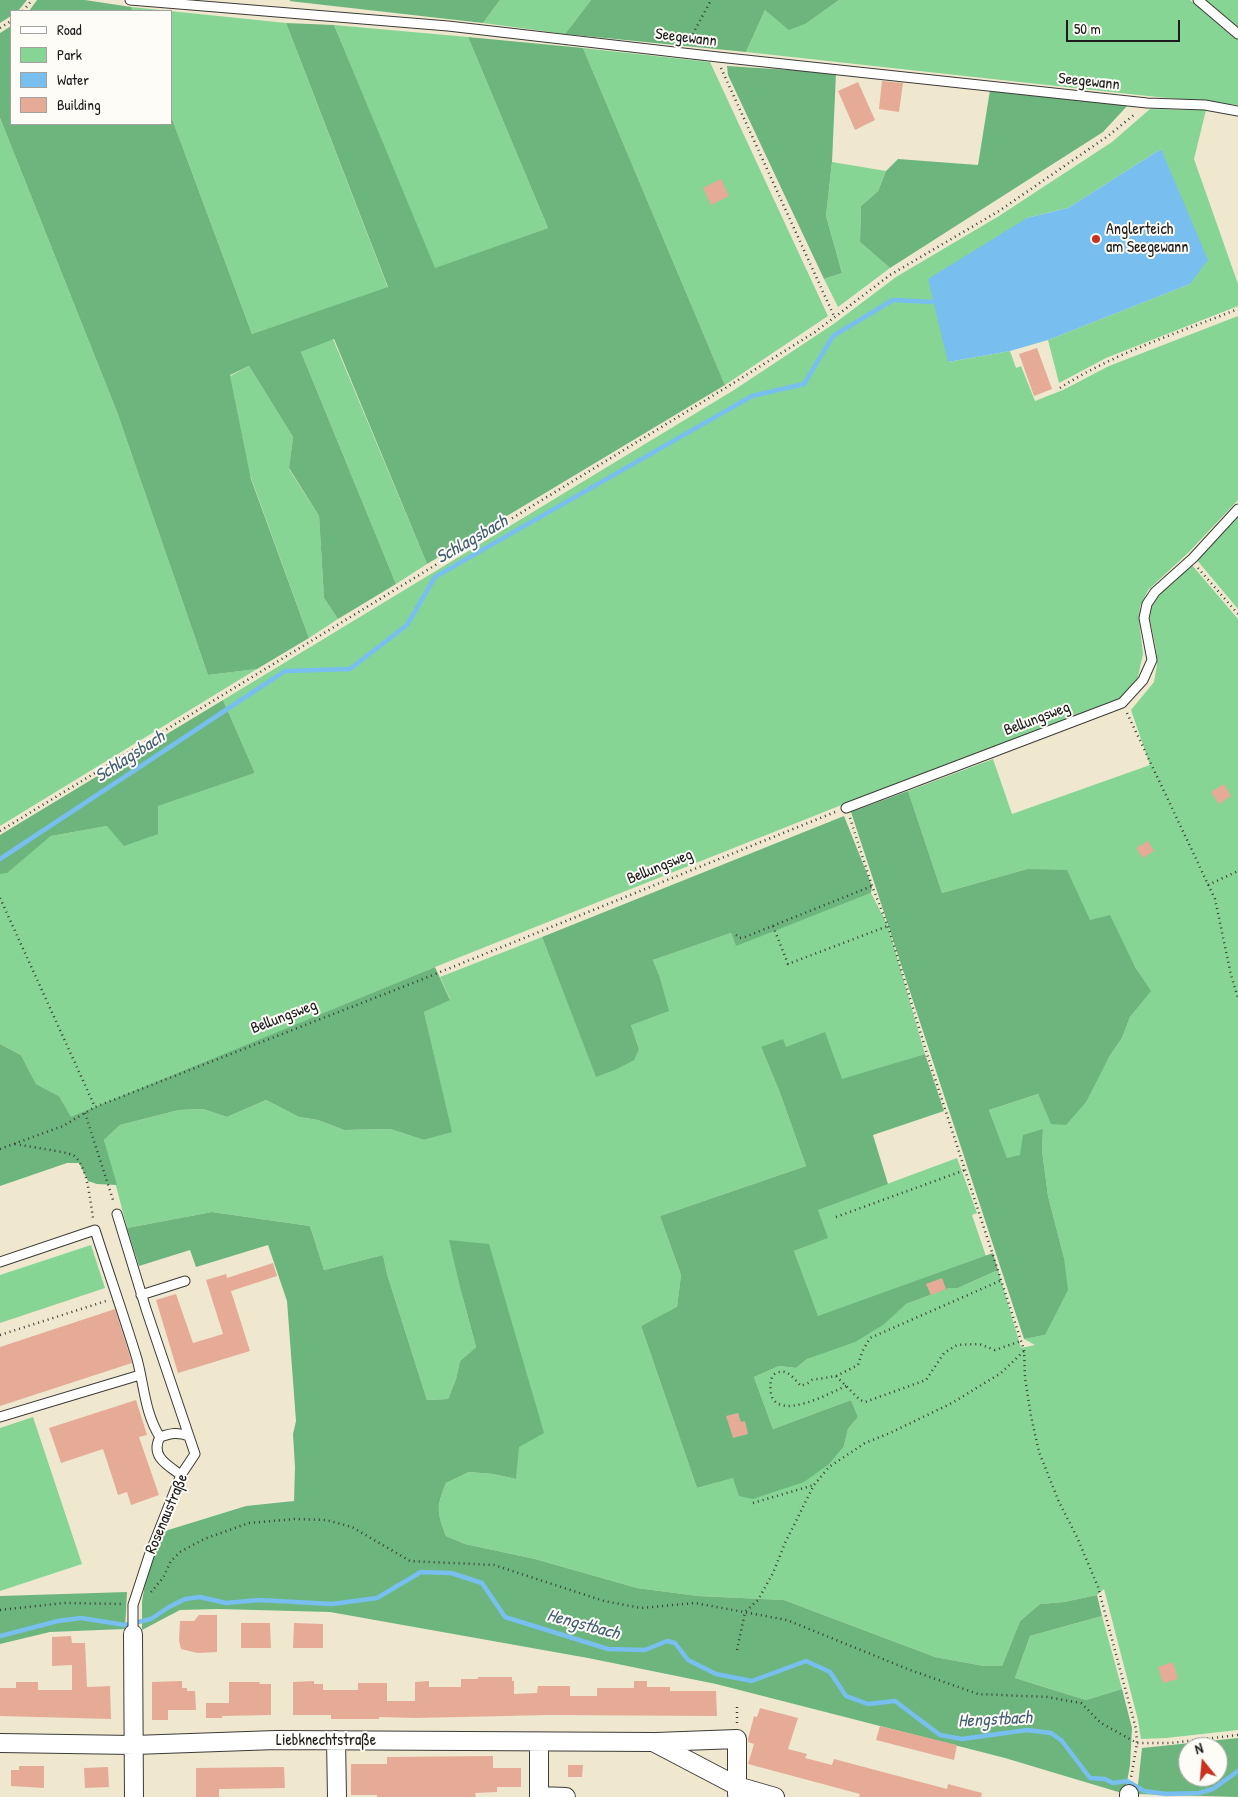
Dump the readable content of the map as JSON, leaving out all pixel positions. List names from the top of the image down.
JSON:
{
  "streets": {
    "street": ["Rosenaustraße", "Liebknechtstraße"],
    "lane": ["Seegewann", "Bellungsweg"]
  },
  "crossings": [
    ["Rosenaustraße", "Liebknechtstraße"]
  ],
  "water": ["Schlagsbach", "Hengstbach"],
  "places": ["Anglerteich am Seegewann"],
  "legend": [
    "Road",
    "Park",
    "Water",
    "Building"
  ],
  "scale_bar": "50 m",
  "north": "top"
}
